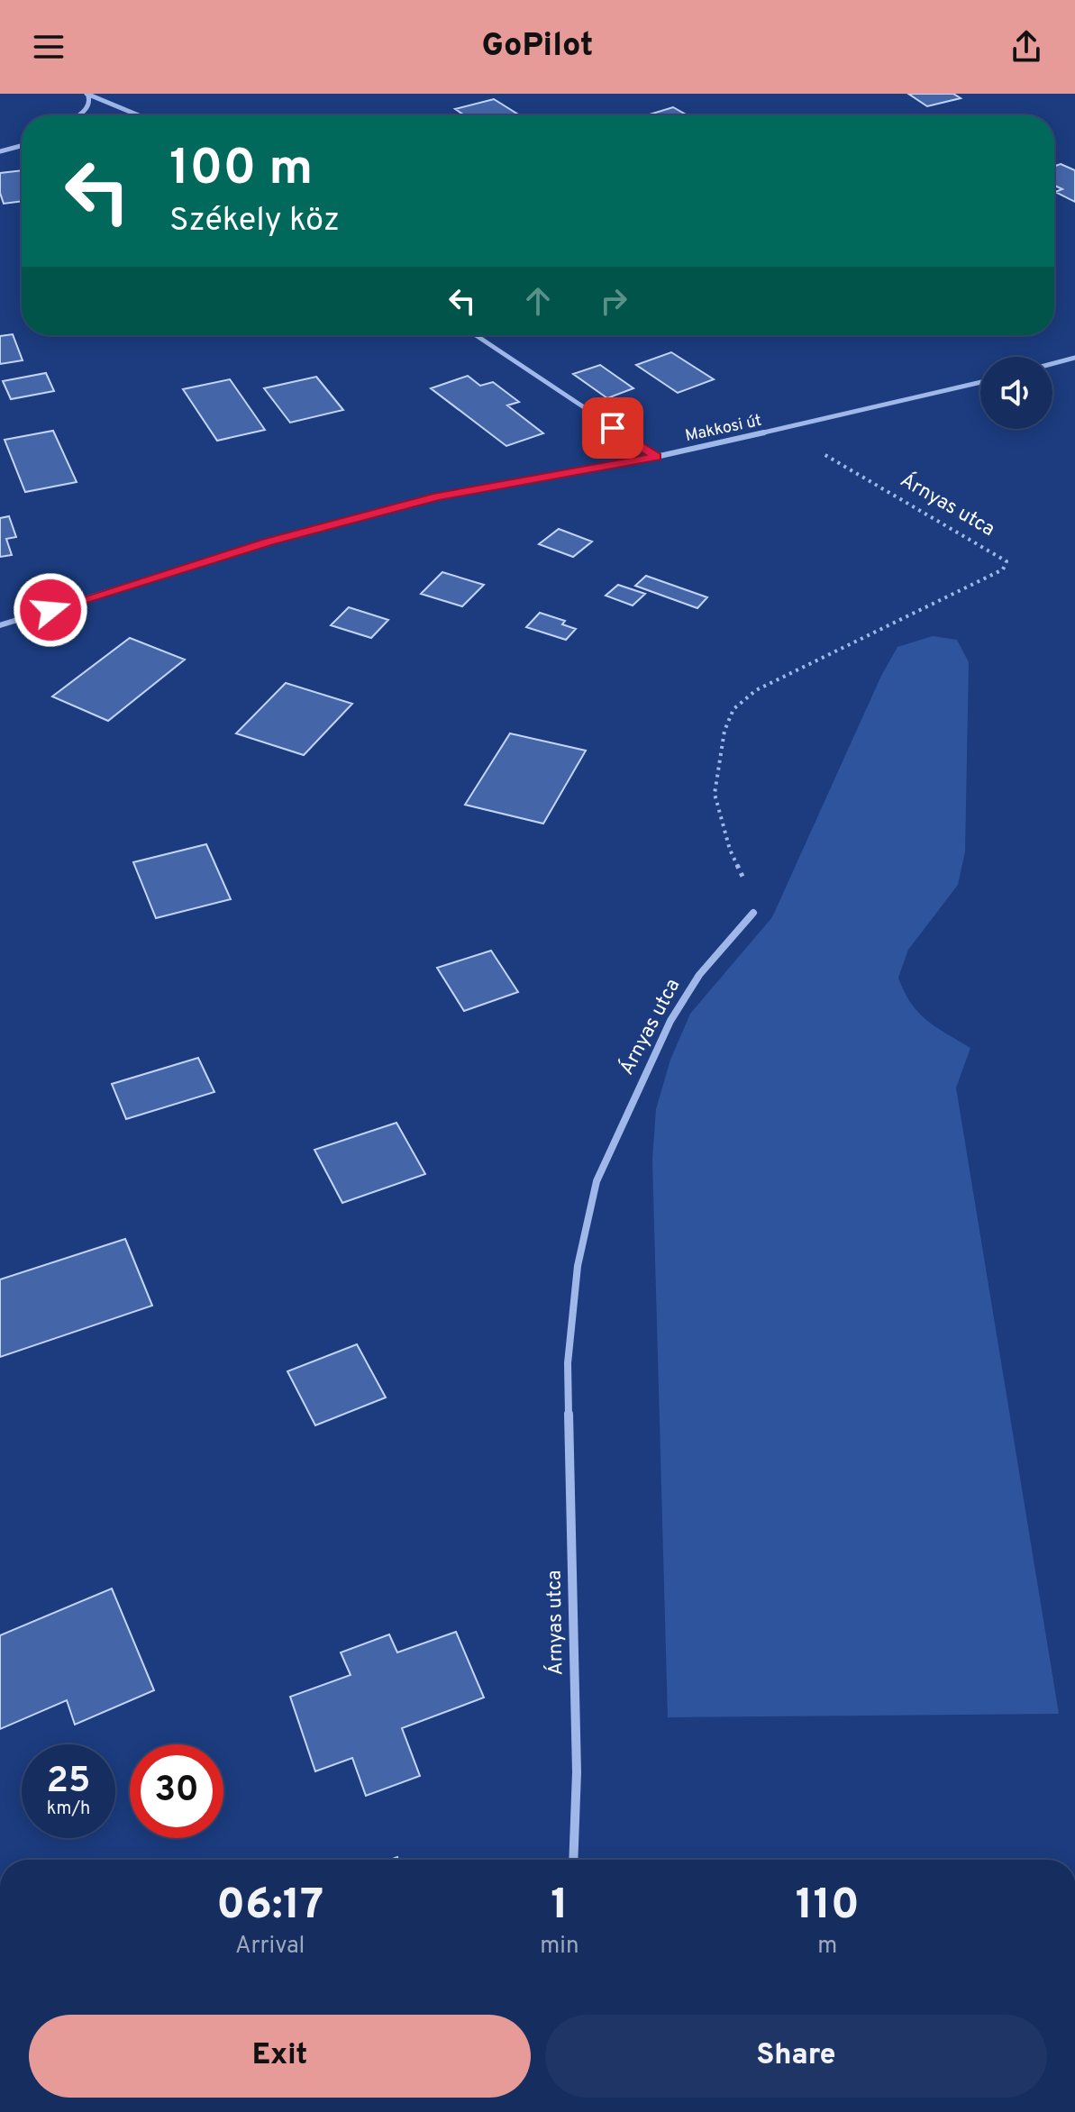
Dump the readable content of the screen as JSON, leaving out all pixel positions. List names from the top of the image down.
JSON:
{
  "streets": {
    "street": ["Makkosi út", "Árnyas utca"]
  },
  "crossings": [
    ["Makkosi út", "Árnyas utca"]
  ],
  "page": {
    "header": "GoPilot",
    "turn": ["100 m", "Székely köz"],
    "speed": "25 km/h",
    "limit": "30",
    "eta": [
      "06:17",
      "Arrival",
      "1",
      "min",
      "110",
      "m"
    ],
    "buttons": ["Exit", "Share"]
  }
}
